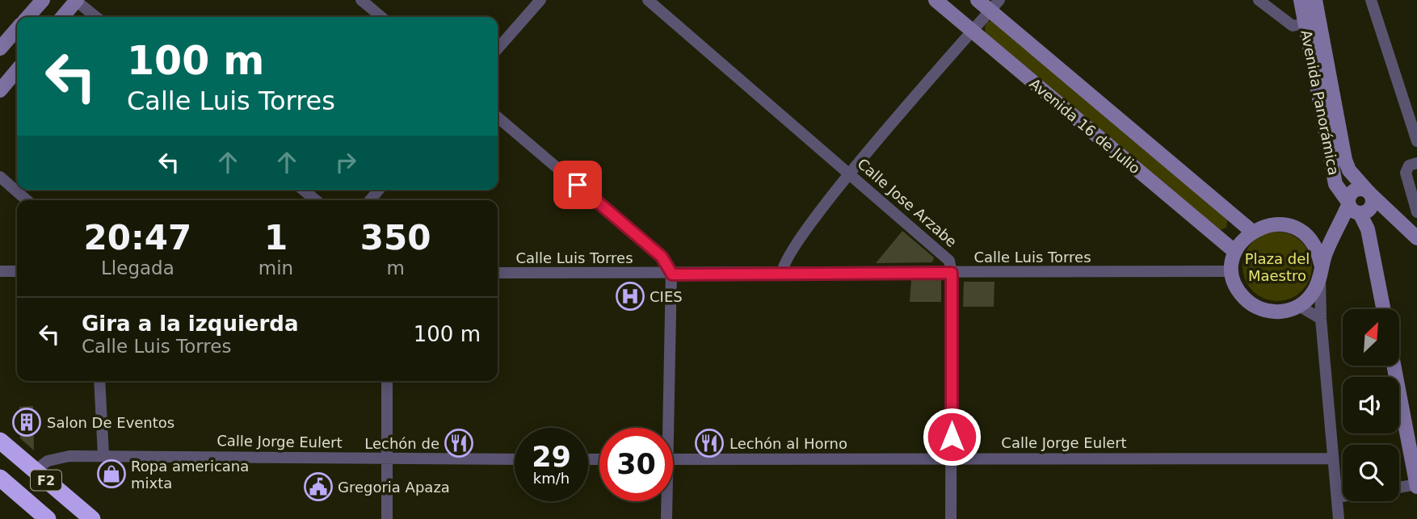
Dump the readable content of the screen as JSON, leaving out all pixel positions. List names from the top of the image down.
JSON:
{
  "streets": {
    "highway": ["F2"],
    "street": [
      "Avenida Panorámica",
      "Avenida 16 de Julio",
      "Calle Jose Arzabe",
      "Calle Luis Torres",
      "Calle Jorge Eulert"
    ]
  },
  "crossings": [
    ["Avenida 16 de Julio", "Calle Luis Torres"],
    ["Calle Jose Arzabe", "Calle Luis Torres"],
    ["Calle Jose Arzabe", "Calle Jorge Eulert"],
    ["Calle Jorge Eulert", "F2"]
  ],
  "parks": ["Plaza del Maestro"],
  "places": {
    "hospital": ["CIES"],
    "building": ["Salon De Eventos"],
    "restaurant": ["Lechón de", "Lechón al Horno"],
    "shop": ["Ropa americana mixta"],
    "public building": ["Gregoria Apaza"]
  },
  "north": "top right",
  "page": {
    "turn": ["100 m", "Calle Luis Torres"],
    "eta": [
      "20:47",
      "Llegada",
      "1",
      "min",
      "350",
      "m"
    ],
    "list": [
      {
        "name": "Gira a la izquierda",
        "note": "Calle Luis Torres",
        "value": "100 m"
      }
    ],
    "speed": "29 km/h",
    "limit": "30"
  }
}
